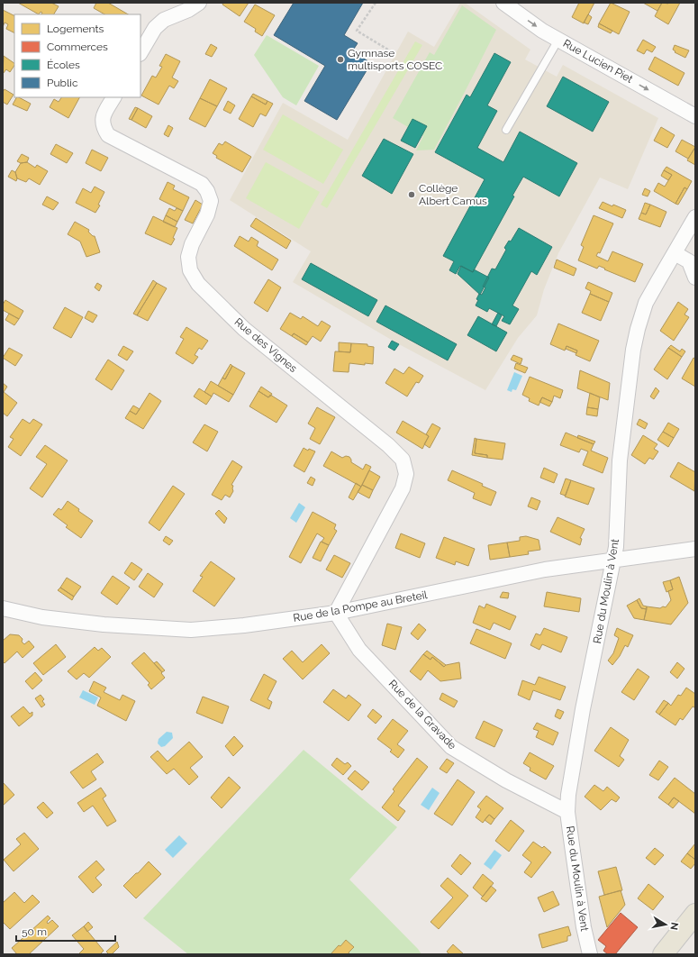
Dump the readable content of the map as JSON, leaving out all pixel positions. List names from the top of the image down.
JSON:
{
  "streets": {
    "street": [
      "Rue Lucien Piet",
      "Rue des Vignes",
      "Rue du Moulin à Vent",
      "Rue de la Pompe au Breteil",
      "Rue de la Gravade"
    ]
  },
  "crossings": [
    ["Rue des Vignes", "Rue de la Pompe au Breteil"],
    ["Rue des Vignes", "Rue de la Gravade"],
    ["Rue du Moulin à Vent", "Rue de la Pompe au Breteil"],
    ["Rue du Moulin à Vent", "Rue de la Gravade"],
    ["Rue de la Pompe au Breteil", "Rue de la Gravade"]
  ],
  "one_way": ["Rue Lucien Piet"],
  "places": ["Gymnase multisports COSEC", "Collège Albert Camus"],
  "legend": [
    "Logements",
    "Commerces",
    "Écoles",
    "Public"
  ],
  "scale_bar": "50 m",
  "north": "right"
}
